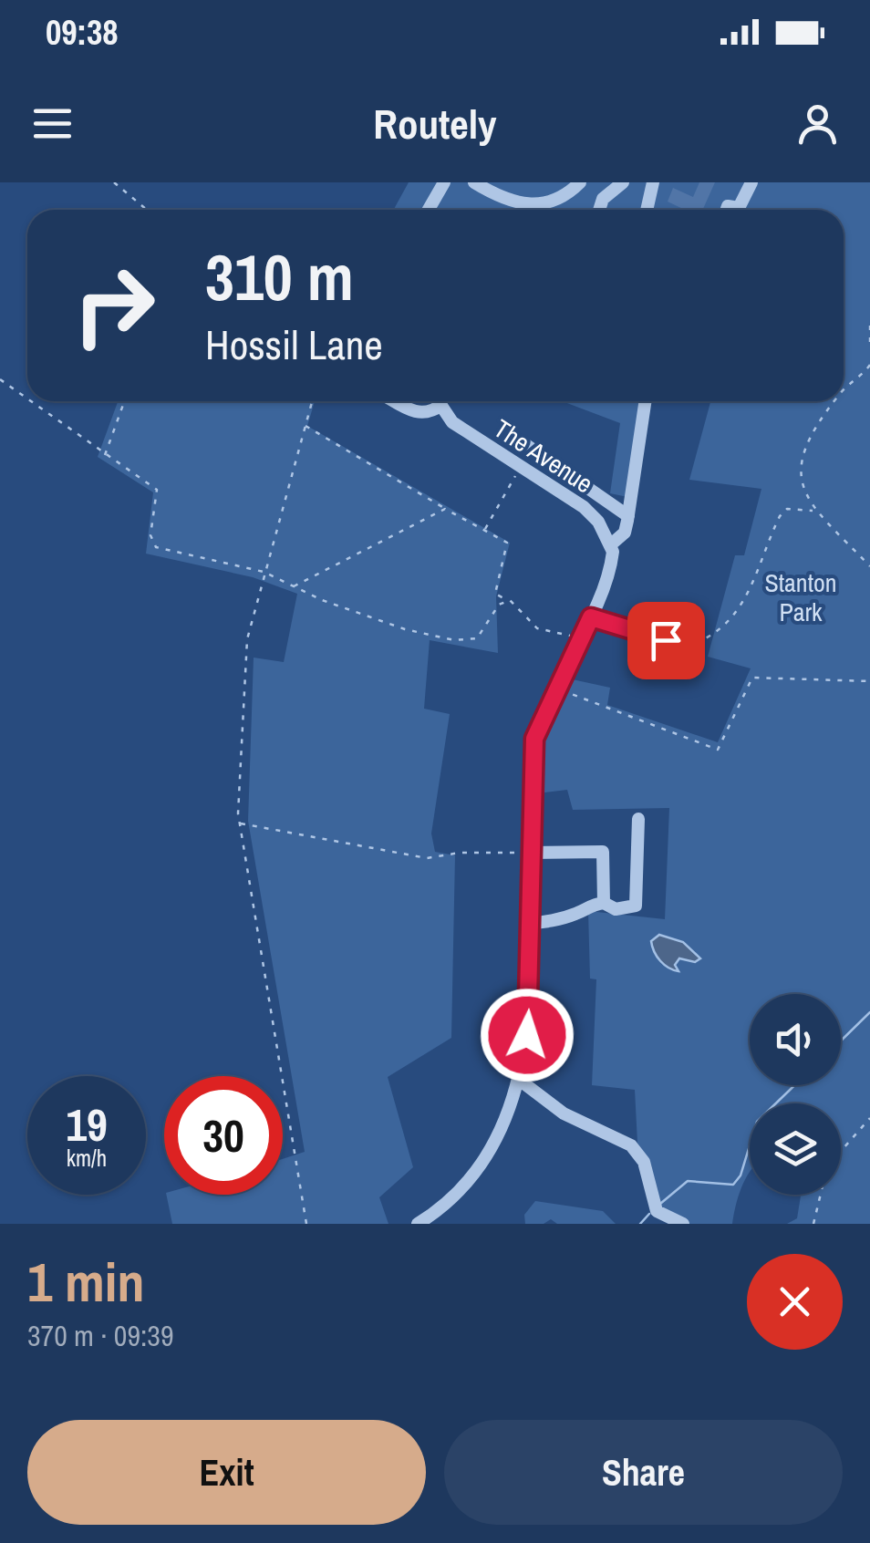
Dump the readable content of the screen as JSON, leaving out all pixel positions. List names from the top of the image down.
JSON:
{
  "streets": {
    "street": ["The Avenue"]
  },
  "parks": ["Stanton Park"],
  "page": {
    "status": "09:38",
    "header": "Routely",
    "turn": ["310 m", "Hossil Lane"],
    "speed": "19 km/h",
    "limit": "30",
    "heading": ["1 min", "370 m · 09:39"],
    "buttons": ["Exit", "Share"]
  }
}
